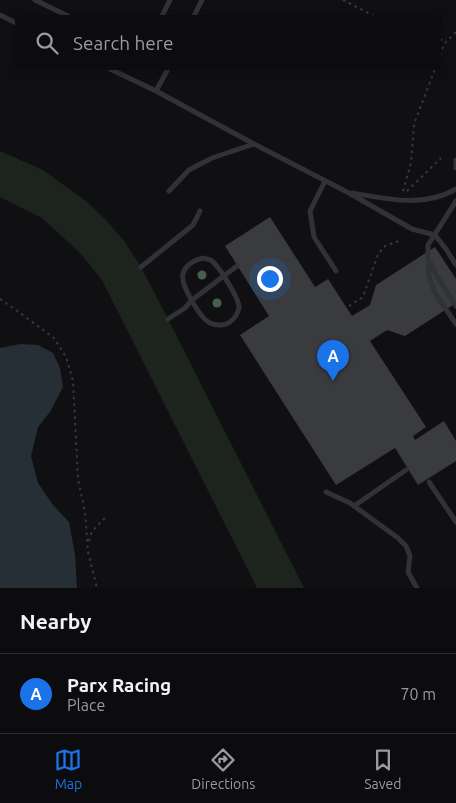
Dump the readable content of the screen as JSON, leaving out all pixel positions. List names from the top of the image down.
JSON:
{
  "page": {
    "search": "Search here",
    "pins": "A",
    "heading": "Nearby",
    "list": [
      {
        "mark": "A",
        "name": "Parx Racing",
        "note": "Place",
        "value": "70 m"
      }
    ],
    "nav": ["Map", "Directions", "Saved"]
  }
}
